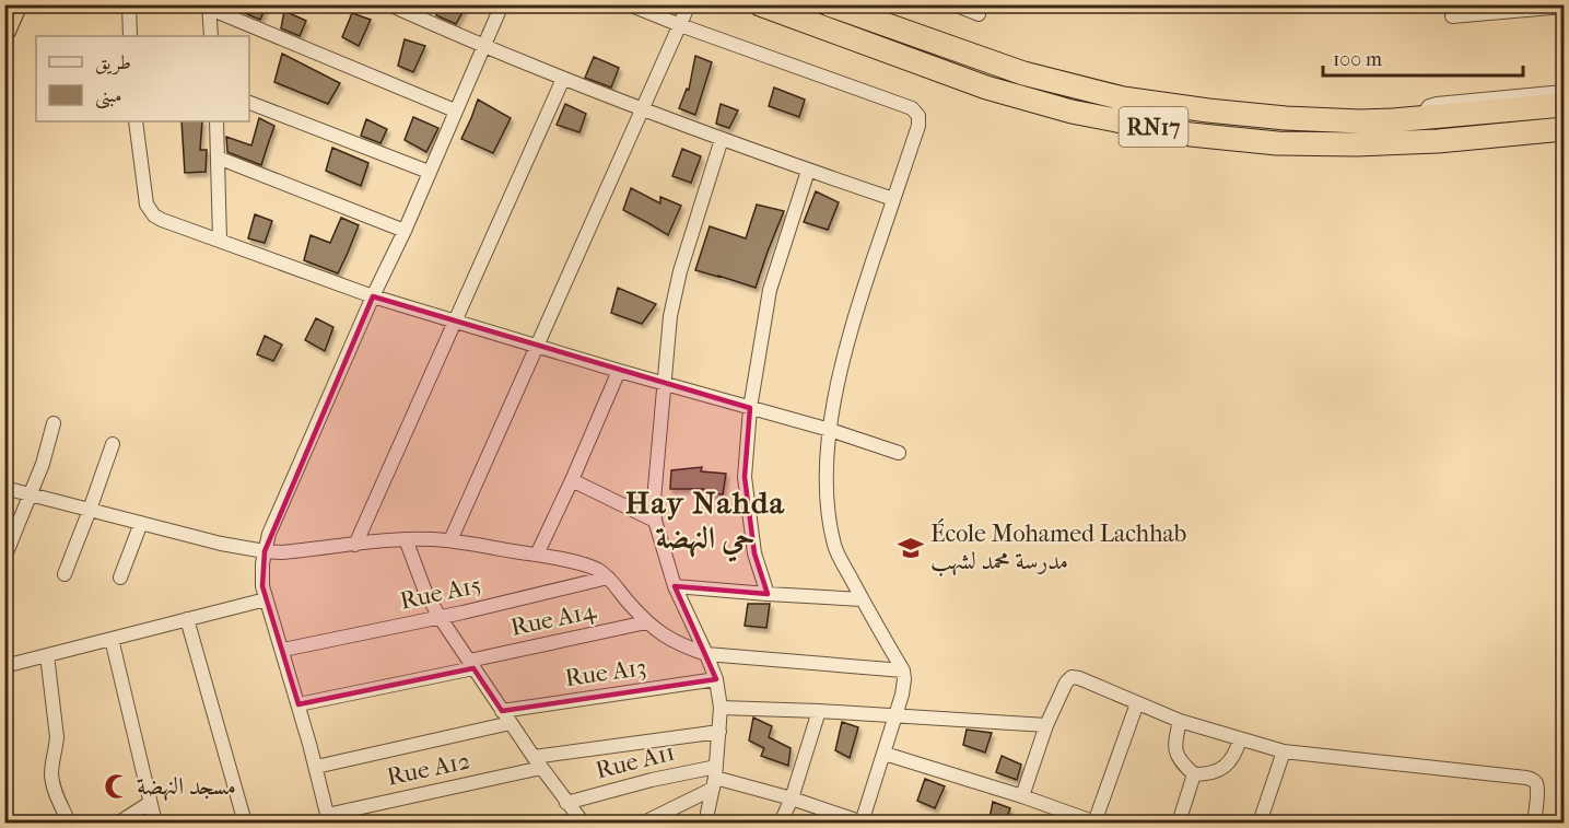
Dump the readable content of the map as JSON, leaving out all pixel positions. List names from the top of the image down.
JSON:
{
  "streets": {
    "highway": ["RN17"],
    "street": [
      "Rue A15",
      "Rue A14",
      "Rue A13",
      "Rue A11",
      "Rue A12"
    ]
  },
  "districts": ["Hay Nahda حي النهضة"],
  "places": {
    "school or university": ["École Mohamed Lachhab مدرسة محمد لشهب"],
    "mosque": ["مسجد النهضة"]
  },
  "legend": ["طريق", "مبنى"],
  "scale_bar": "100 m"
}
